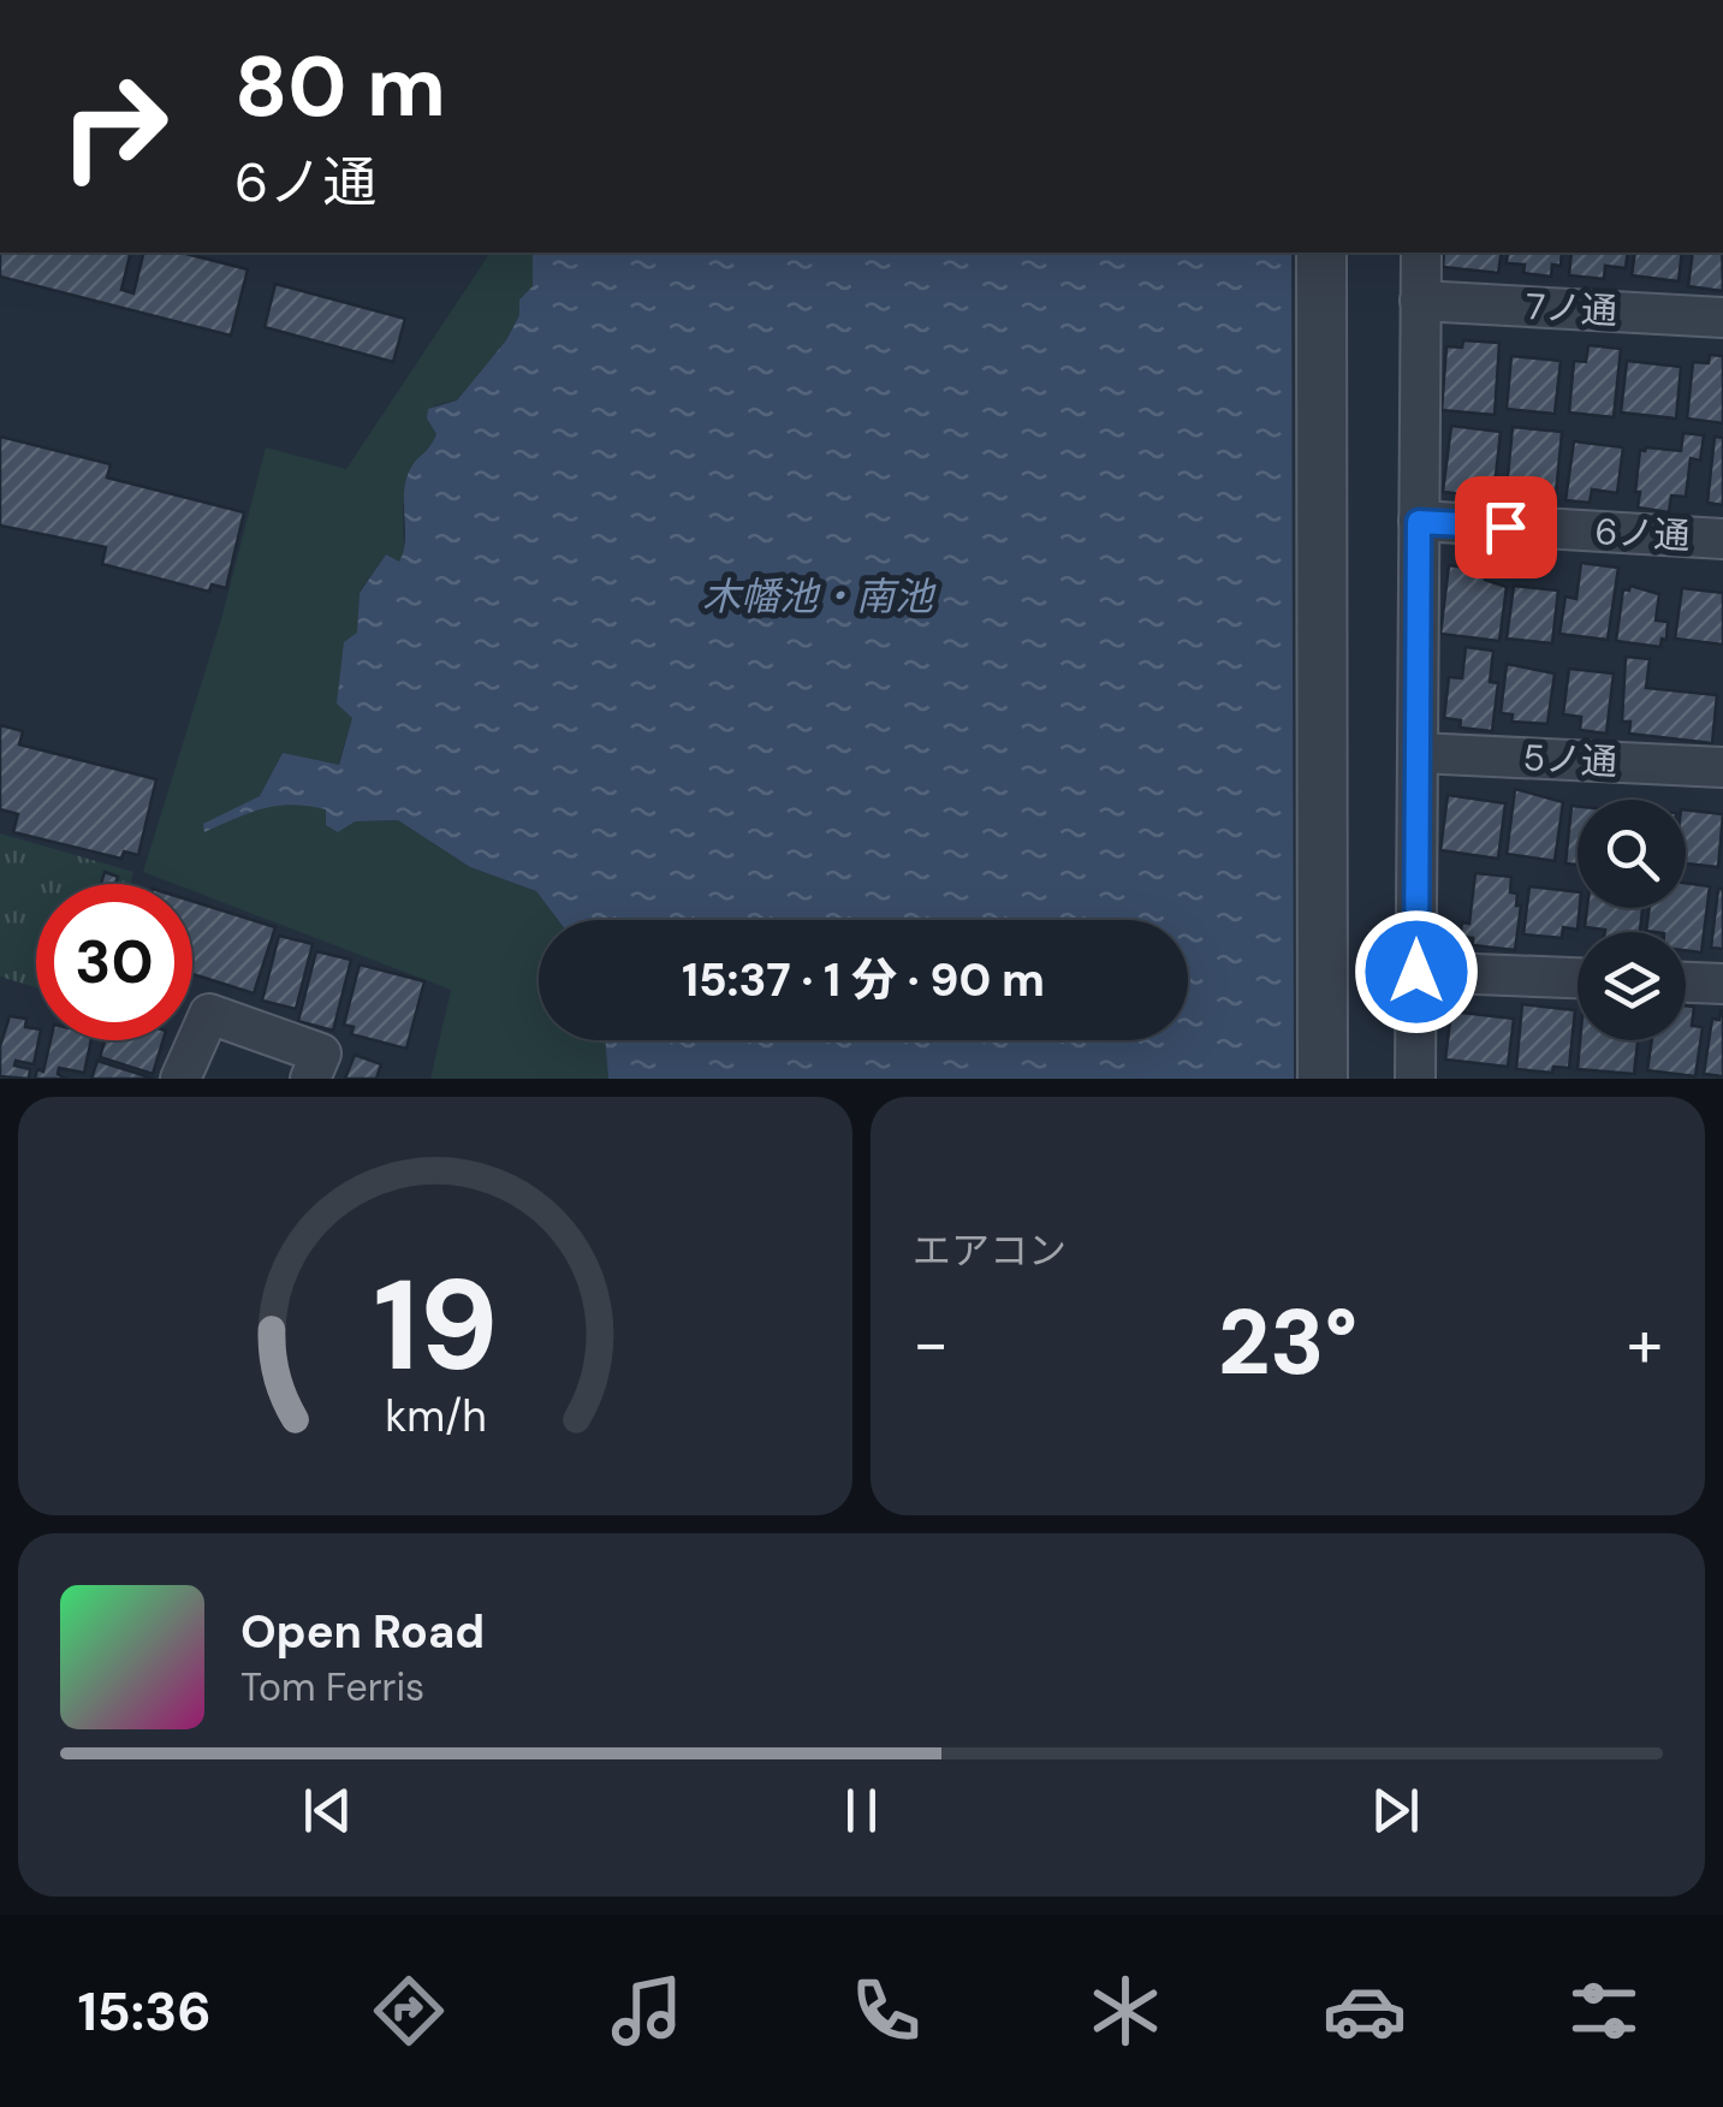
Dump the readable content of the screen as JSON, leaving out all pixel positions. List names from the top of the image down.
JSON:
{
  "streets": {
    "street": ["7ノ通", "6ノ通", "5ノ通"]
  },
  "water": ["木幡池・南池"],
  "page": {
    "turn": ["80 m", "6ノ通"],
    "limit": "30",
    "trip": "15:37 · 1 分 · 90 m",
    "tile": "エアコン",
    "heat": ["−", "23°", "+"],
    "song": ["Open Road", "Tom Ferris"],
    "tabs": "15:36",
    "gauge": ["19", "km/h"]
  }
}
